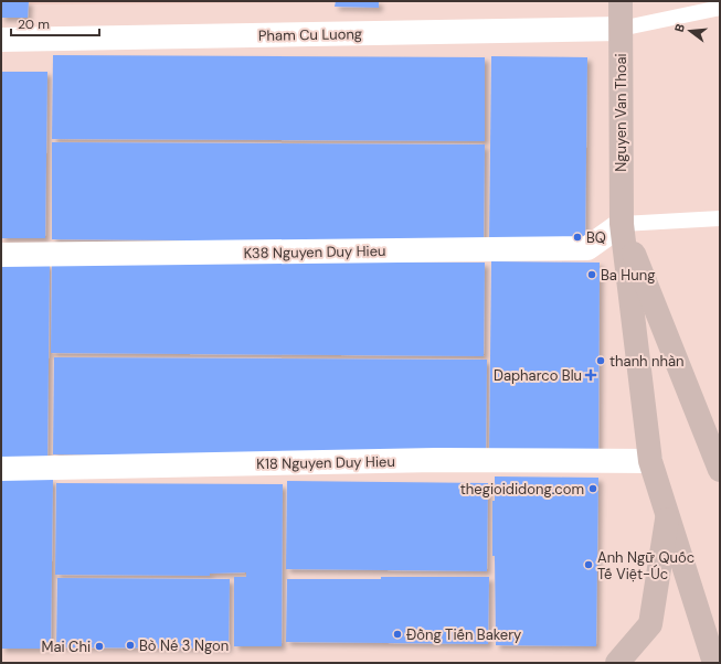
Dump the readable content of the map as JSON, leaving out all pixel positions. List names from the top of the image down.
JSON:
{
  "streets": {
    "main road": ["Nguyen Van Thoai"],
    "street": ["Pham Cu Luong", "K38 Nguyen Duy Hieu", "K18 Nguyen Duy Hieu"]
  },
  "crossings": [
    ["Pham Cu Luong", "Nguyen Van Thoai"],
    ["Nguyen Van Thoai", "K38 Nguyen Duy Hieu"],
    ["Nguyen Van Thoai", "K18 Nguyen Duy Hieu"]
  ],
  "places": {
    "other": [
      "BQ",
      "Ba Hung",
      "thanh nhàn",
      "thegioididong.com",
      "Anh Ngữ Quốc Tế Việt-Úc",
      "Đồng Tiến Bakery",
      "Bò Né 3 Ngon",
      "Mai Chi"
    ],
    "health": ["Dapharco Blu"]
  },
  "scale_bar": "20 m",
  "north": "left"
}
